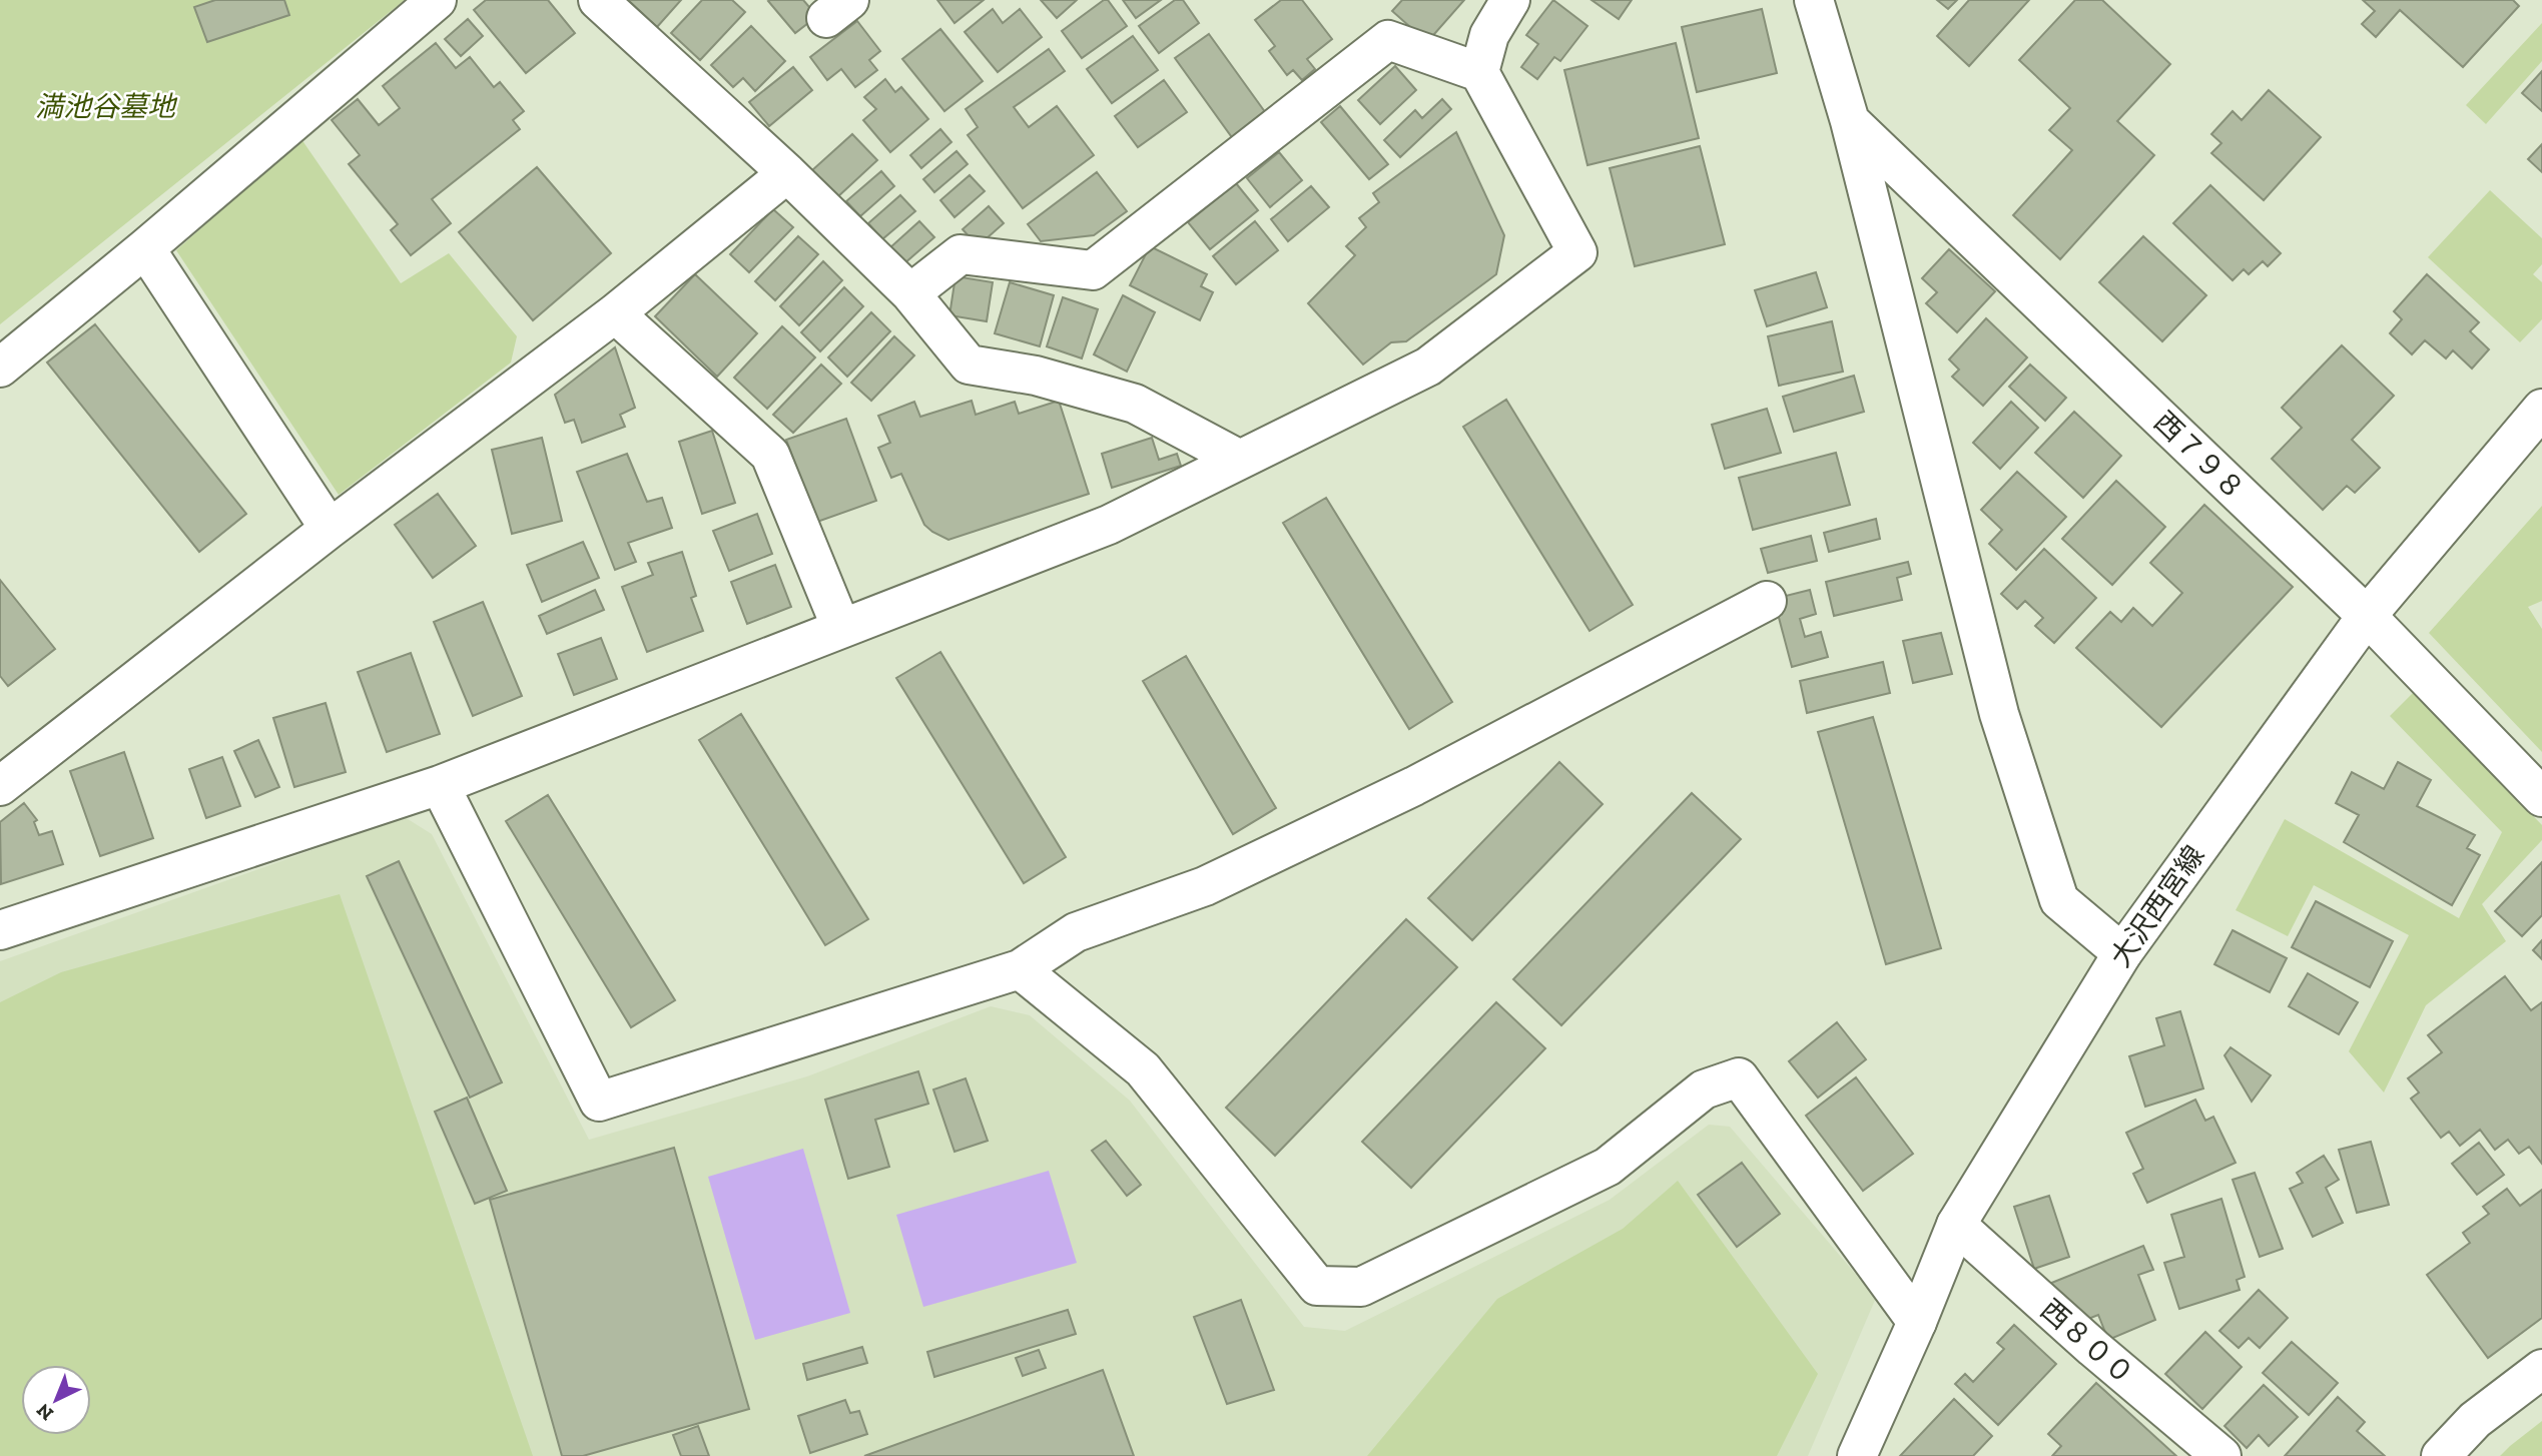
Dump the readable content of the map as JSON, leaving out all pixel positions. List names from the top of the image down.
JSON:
{
  "streets": {
    "street": ["西７９８", "大沢西宮線", "西８００"]
  },
  "crossings": [
    ["西７９８", "大沢西宮線"],
    ["大沢西宮線", "西８００"]
  ],
  "parks": ["満池谷墓地"],
  "north": "bottom left"
}
